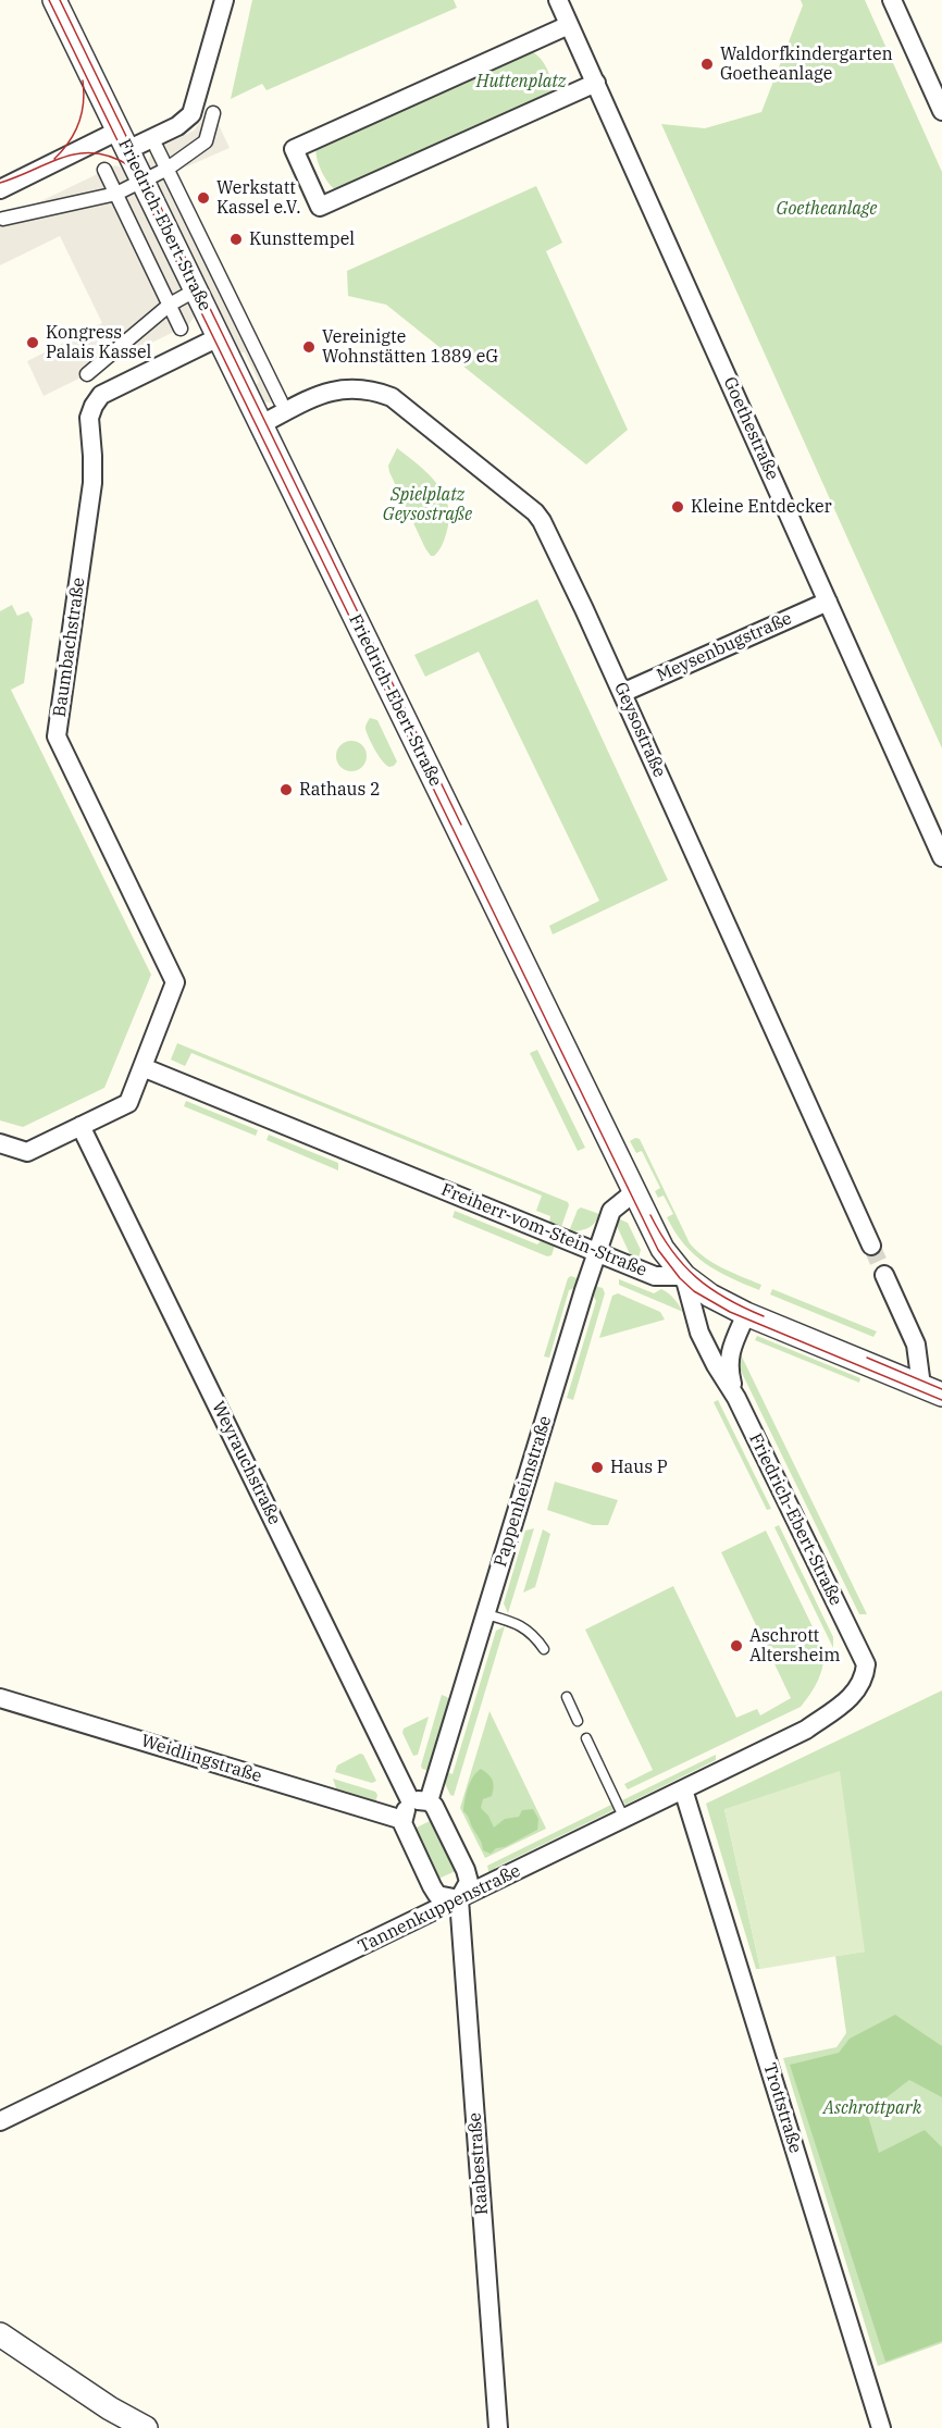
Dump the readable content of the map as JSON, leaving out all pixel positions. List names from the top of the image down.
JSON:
{
  "streets": {
    "street": [
      "Friedrich-Ebert-Straße",
      "Goethestraße",
      "Baumbachstraße",
      "Meysenbugstraße",
      "Geysostraße",
      "Freiherr-vom-Stein-Straße",
      "Weyrauchstraße",
      "Pappenheimstraße",
      "Weidlingstraße",
      "Tannenkuppenstraße",
      "Trottstraße",
      "Raabestraße"
    ]
  },
  "crossings": [
    ["Friedrich-Ebert-Straße", "Baumbachstraße"],
    ["Friedrich-Ebert-Straße", "Geysostraße"],
    ["Friedrich-Ebert-Straße", "Freiherr-vom-Stein-Straße"],
    ["Friedrich-Ebert-Straße", "Pappenheimstraße"],
    ["Friedrich-Ebert-Straße", "Tannenkuppenstraße"],
    ["Goethestraße", "Meysenbugstraße"],
    ["Baumbachstraße", "Freiherr-vom-Stein-Straße"],
    ["Baumbachstraße", "Weyrauchstraße"],
    ["Meysenbugstraße", "Geysostraße"],
    ["Freiherr-vom-Stein-Straße", "Pappenheimstraße"],
    ["Weyrauchstraße", "Pappenheimstraße"],
    ["Weyrauchstraße", "Tannenkuppenstraße"],
    ["Weyrauchstraße", "Raabestraße"],
    ["Tannenkuppenstraße", "Trottstraße"],
    ["Tannenkuppenstraße", "Raabestraße"]
  ],
  "parks": [
    "Huttenplatz",
    "Goetheanlage",
    "Spielplatz Geysostraße",
    "Aschrottpark"
  ],
  "places": [
    "Waldorfkindergarten Goetheanlage",
    "Werkstatt Kassel e.V.",
    "Kunsttempel",
    "Kongress Palais Kassel",
    "Vereinigte Wohnstätten 1889 eG",
    "Kleine Entdecker",
    "Rathaus 2",
    "Haus P",
    "Aschrott Altersheim"
  ]
}
